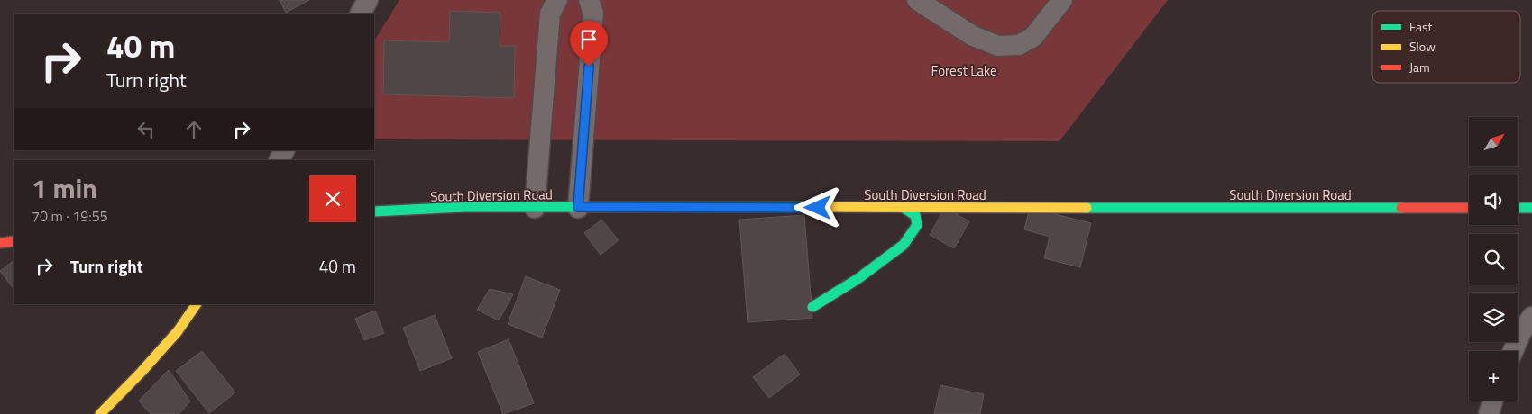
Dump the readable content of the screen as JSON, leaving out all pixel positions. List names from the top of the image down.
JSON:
{
  "streets": {
    "main road": ["South Diversion Road"]
  },
  "parks": ["Forest Lake"],
  "legend": ["Fast", "Slow", "Jam"],
  "north": "top right",
  "page": {
    "turn": ["40 m", "Turn right"],
    "map_buttons": "+",
    "heading": ["1 min", "70 m · 19:55"],
    "list": [
      {
        "name": "Turn right",
        "value": "40 m"
      }
    ]
  }
}
